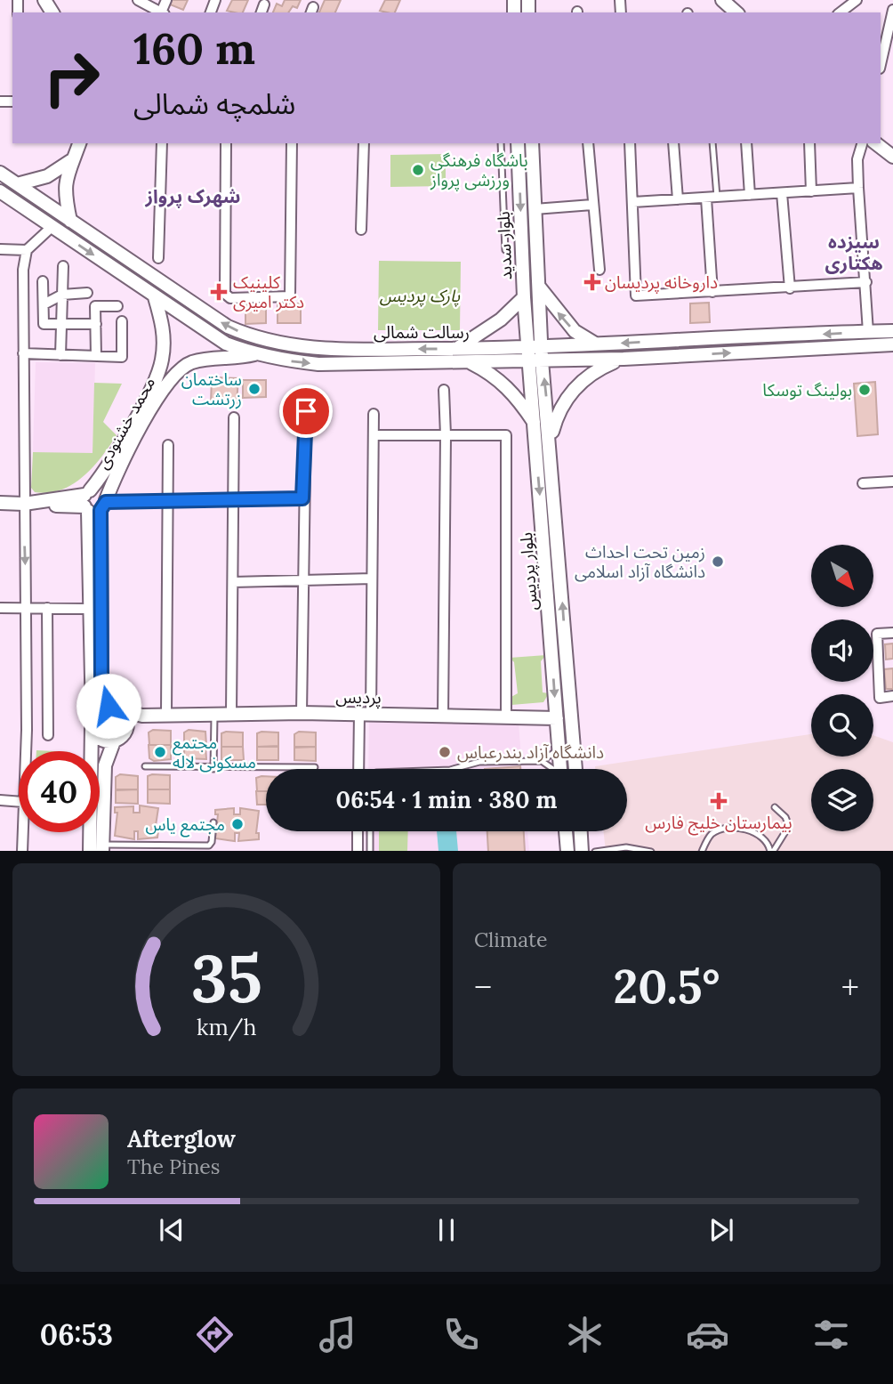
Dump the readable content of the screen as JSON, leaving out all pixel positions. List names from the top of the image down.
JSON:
{
  "streets": {
    "main road": [
      "بلوار سدید",
      "رسالت شمالی",
      "محمد خشنودی",
      "بلوار پردیس",
      "پردیس"
    ]
  },
  "crossings": [
    ["بلوار سدید", "رسالت شمالی"],
    ["بلوار سدید", "بلوار پردیس"],
    ["رسالت شمالی", "محمد خشنودی"],
    ["رسالت شمالی", "بلوار پردیس"],
    ["محمد خشنودی", "پردیس"],
    ["بلوار پردیس", "پردیس"]
  ],
  "districts": ["شهرک پرواز", "سیزده هکتاری"],
  "parks": ["پارک پردیس"],
  "places": {
    "other": [
      "باشگاه فرهنگی ورزشی پرواز",
      "ساختمان زرتشت",
      "بولینگ توسکا",
      "زمین تحت احداث دانشگاه آزاد اسلامی",
      "مجتمع مسکونی لاله",
      "دانشگاه آزاد بندرعباس",
      "مجتمع یاس"
    ],
    "health": ["داروخانه پردیسان", "کلینیک دکتر امیری", "بیمارستان خلیج فارس"]
  },
  "north": "bottom right",
  "page": {
    "turn": ["160 m", "شلمچه شمالی"],
    "limit": "40",
    "trip": "06:54 · 1 min · 380 m",
    "tile": "Climate",
    "heat": ["−", "20.5°", "+"],
    "song": ["Afterglow", "The Pines"],
    "tabs": "06:53",
    "gauge": ["35", "km/h"]
  }
}
